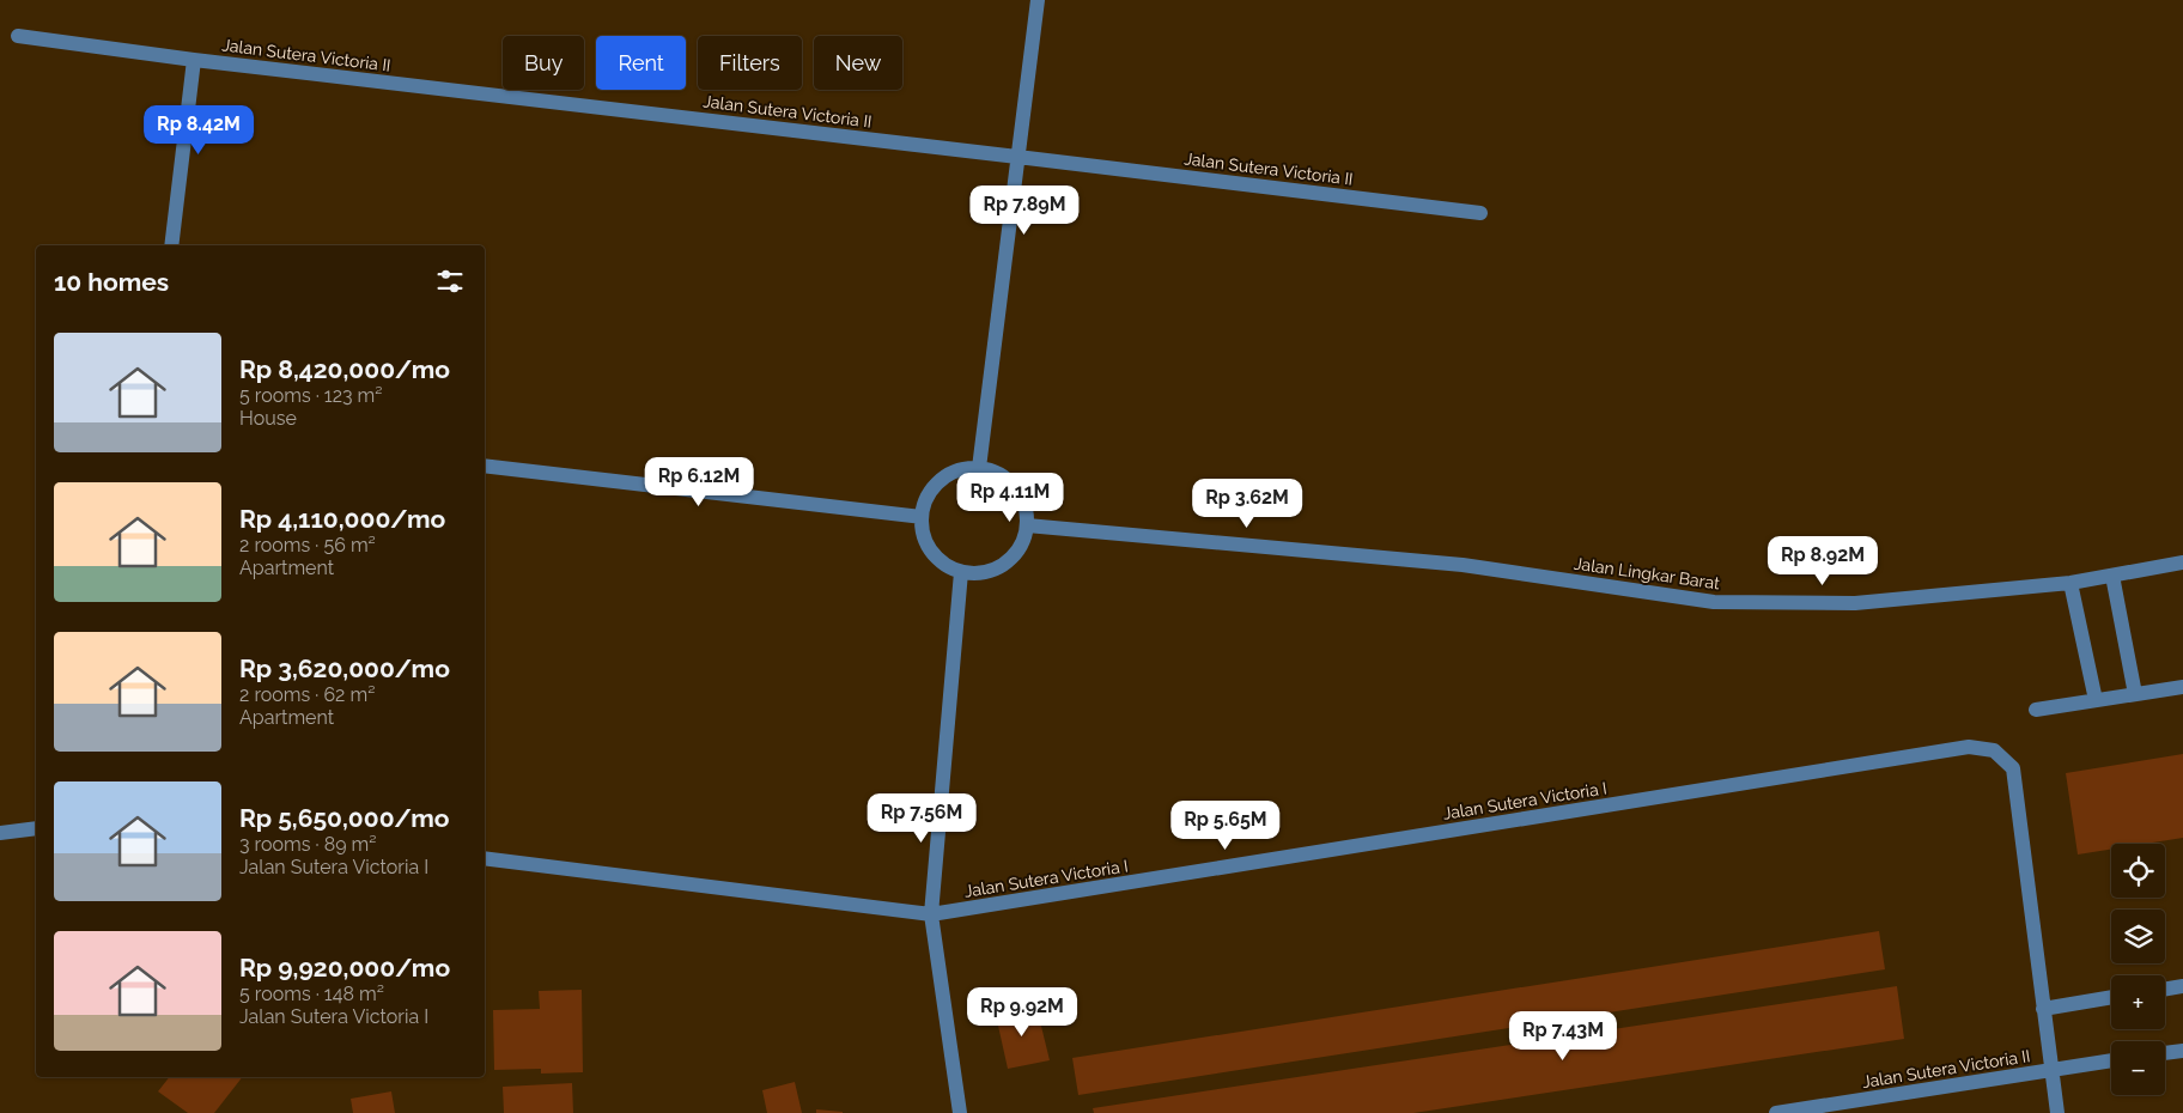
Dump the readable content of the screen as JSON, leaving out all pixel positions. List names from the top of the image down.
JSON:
{
  "streets": {
    "street": ["Jalan Sutera Victoria II", "Jalan Lingkar Barat", "Jalan Sutera Victoria I"]
  },
  "page": {
    "chip": [
      "Buy",
      "Rent",
      "Filters",
      "New"
    ],
    "price": [
      "Rp 8.42M",
      "Rp 7.89M",
      "Rp 6.12M",
      "Rp 4.11M",
      "Rp 3.62M",
      "Rp 8.92M",
      "Rp 7.56M",
      "Rp 5.65M",
      "Rp 9.92M",
      "Rp 7.43M"
    ],
    "heading": "10 homes",
    "list": [
      {
        "name": "Rp 8,420,000/mo",
        "note": "5 rooms · 123 m² · House"
      },
      {
        "name": "Rp 4,110,000/mo",
        "note": "2 rooms · 56 m² · Apartment"
      },
      {
        "name": "Rp 3,620,000/mo",
        "note": "2 rooms · 62 m² · Apartment"
      },
      {
        "name": "Rp 5,650,000/mo",
        "note": "3 rooms · 89 m² · Jalan Sutera Victoria I"
      },
      {
        "name": "Rp 9,920,000/mo",
        "note": "5 rooms · 148 m² · Jalan Sutera Victoria I"
      }
    ],
    "map_buttons": ["+", "−"]
  }
}
